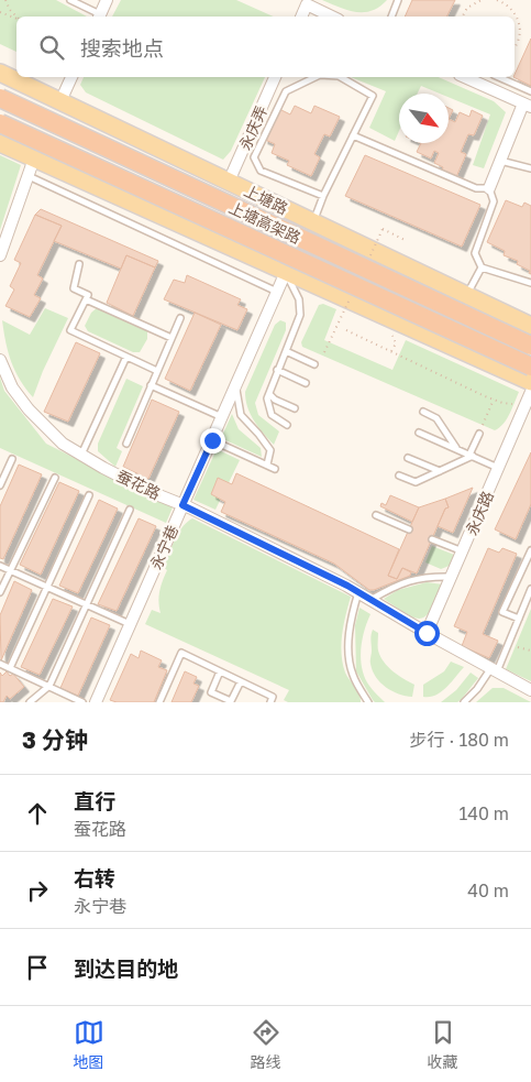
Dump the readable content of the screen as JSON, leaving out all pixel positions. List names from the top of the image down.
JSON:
{
  "streets": {
    "highway": ["上塘高架路"],
    "main road": ["上塘路"],
    "street": [
      "永庆弄",
      "蚕花路",
      "永庆路",
      "永宁巷"
    ]
  },
  "crossings": [
    ["永庆弄", "上塘路"],
    ["蚕花路", "永庆路"],
    ["蚕花路", "永宁巷"]
  ],
  "north": "bottom right",
  "page": {
    "search": "搜索地点",
    "heading": ["3 分钟", "步行 · 180 m"],
    "list": [
      ["直行", "蚕花路", "140 m"],
      ["右转", "永宁巷", "40 m"],
      "到达目的地"
    ],
    "nav": ["地图", "路线", "收藏"]
  }
}
